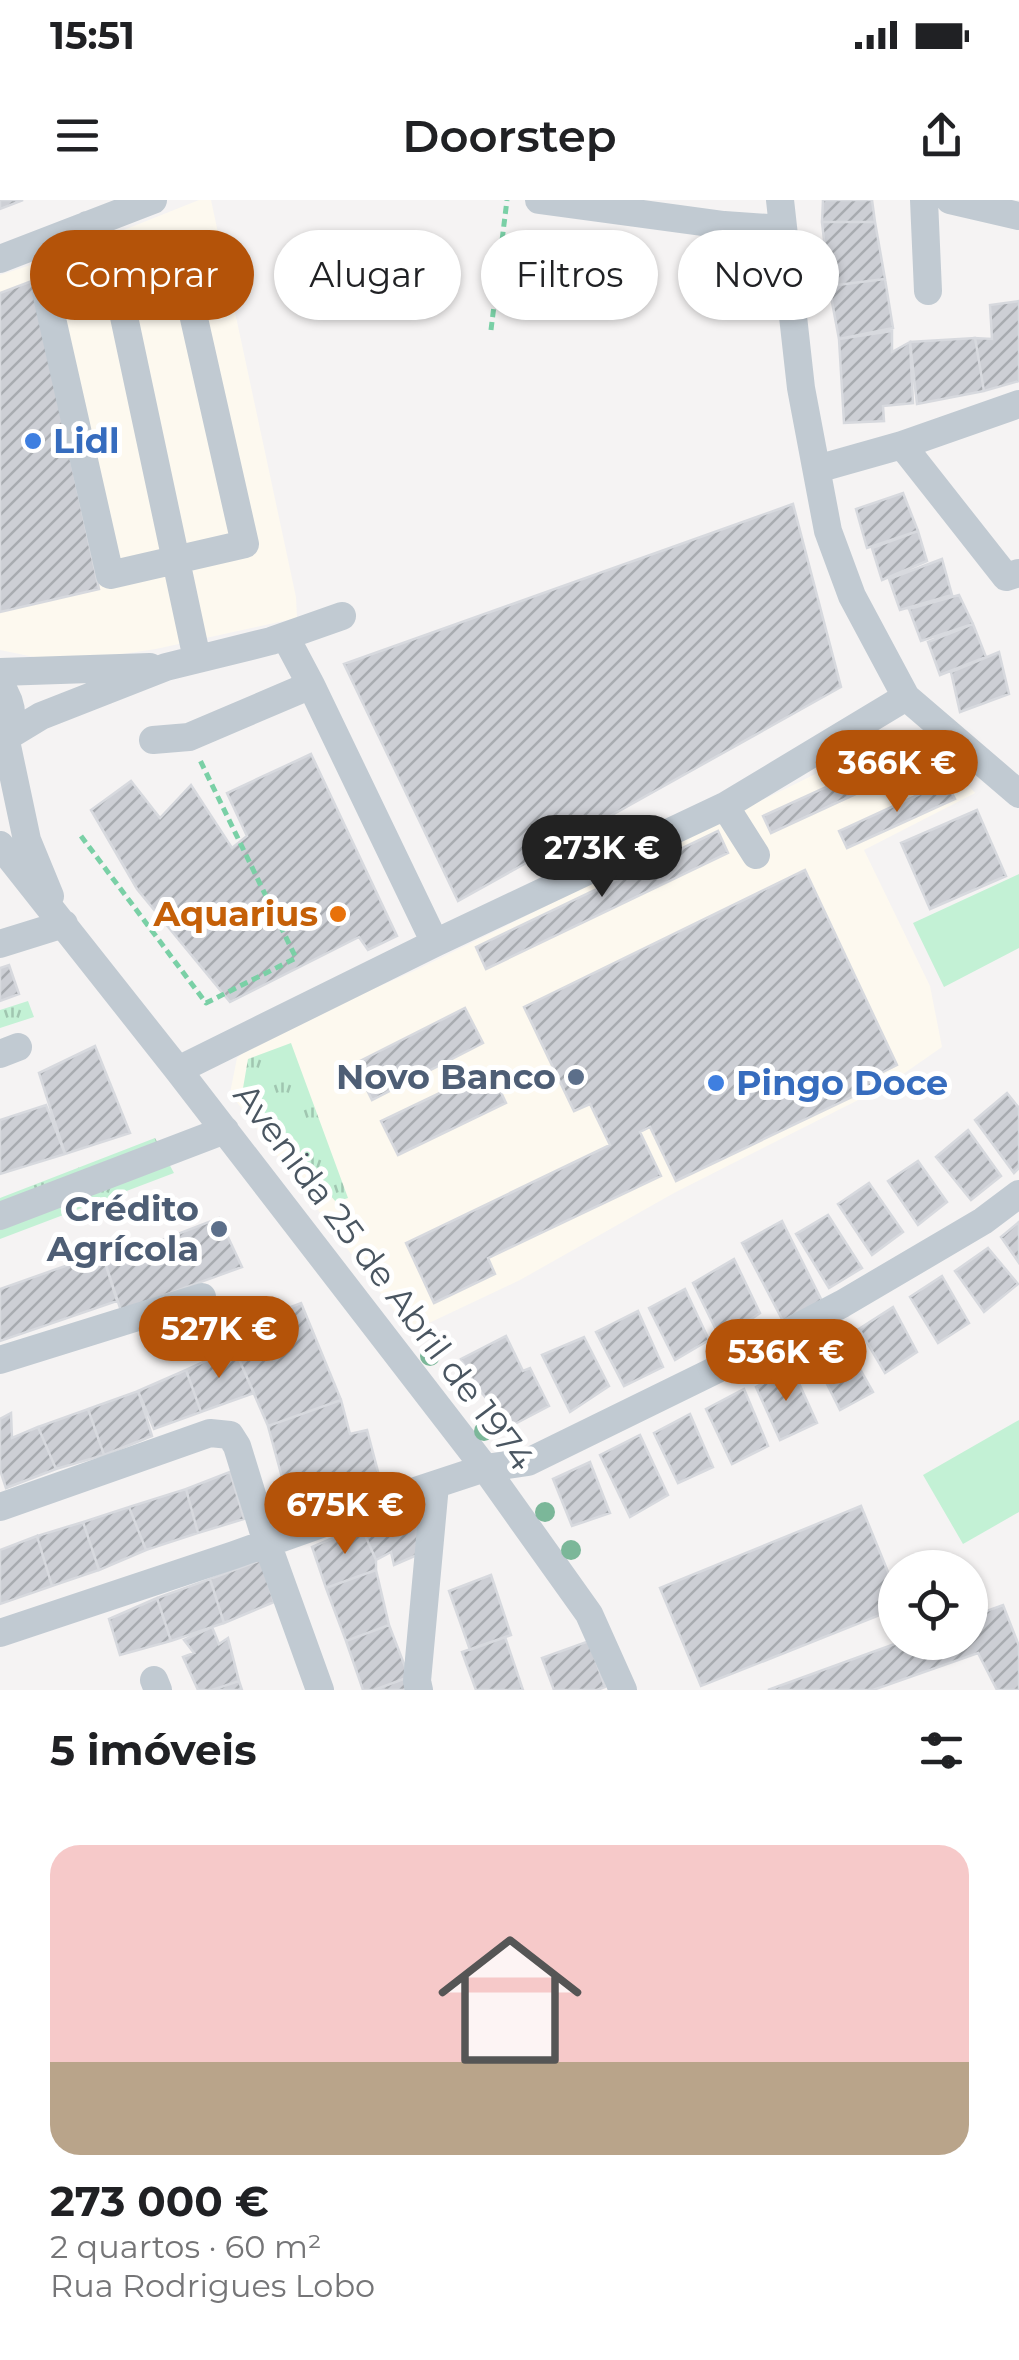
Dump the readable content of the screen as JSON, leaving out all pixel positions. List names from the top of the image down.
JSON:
{
  "streets": {
    "street": ["Avenida 25 de Abril de 1974"]
  },
  "places": [
    "Lidl",
    "Aquarius",
    "Novo Banco",
    "Pingo Doce",
    "Crédito Agrícola"
  ],
  "page": {
    "status": "15:51",
    "header": "Doorstep",
    "chip": [
      "Comprar",
      "Alugar",
      "Filtros",
      "Novo"
    ],
    "price": [
      "366K €",
      "273K €",
      "527K €",
      "536K €",
      "675K €"
    ],
    "heading": "5 imóveis",
    "list": [
      {
        "name": "273 000 €",
        "note": "2 quartos · 60 m² · Rua Rodrigues Lobo"
      }
    ]
  }
}
